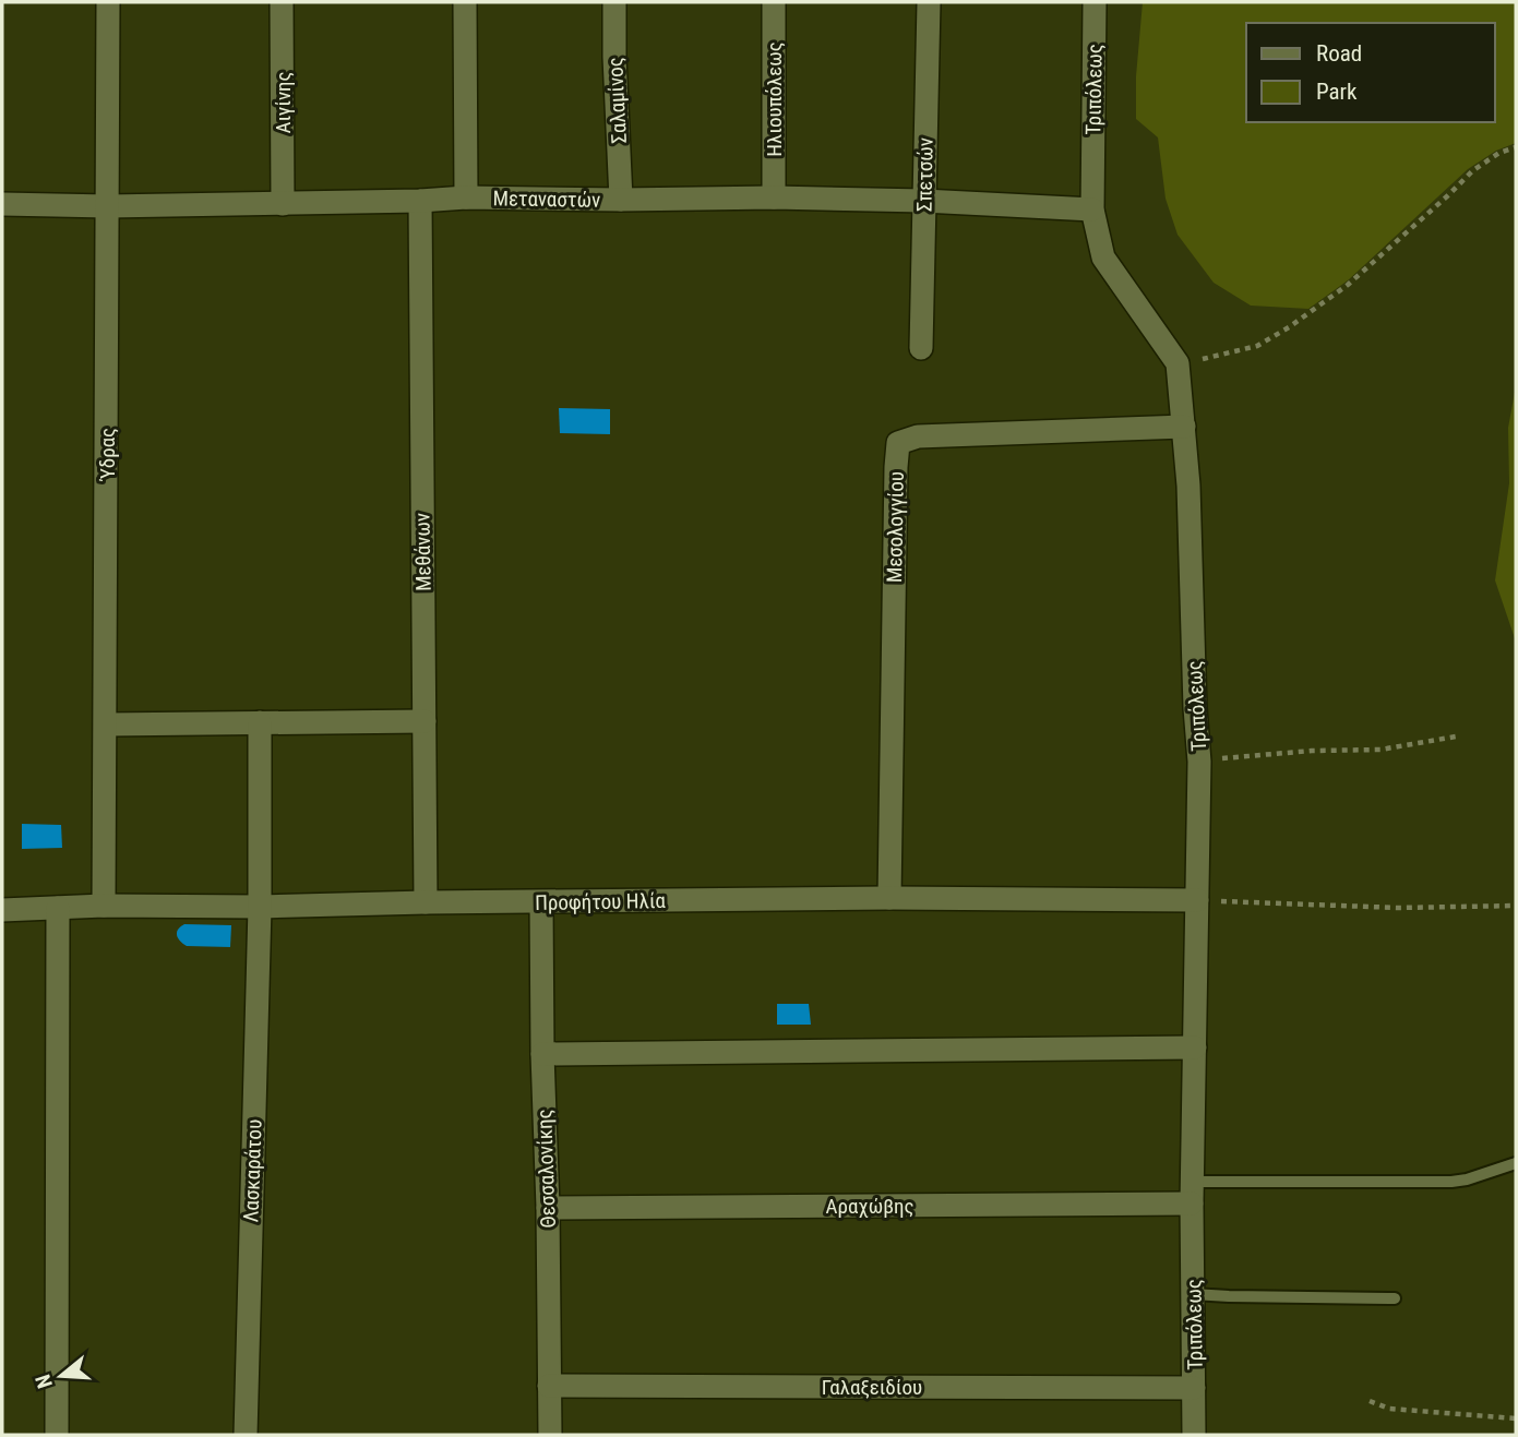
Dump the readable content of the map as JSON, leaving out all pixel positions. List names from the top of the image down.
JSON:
{
  "streets": {
    "street": [
      "Τριπόλεως",
      "Ηλιουπόλεως",
      "Σαλαμίνος",
      "Αιγίνης",
      "Σπετσών",
      "Μεταναστών",
      "Ύδρας",
      "Μεσολογγίου",
      "Μεθάνων",
      "Προφήτου Ηλία",
      "Θεσσαλονίκης",
      "Λασκαράτου",
      "Αραχώβης",
      "Γαλαξειδίου"
    ]
  },
  "crossings": [
    ["Τριπόλεως", "Μεταναστών"],
    ["Τριπόλεως", "Μεσολογγίου"],
    ["Τριπόλεως", "Προφήτου Ηλία"],
    ["Τριπόλεως", "Αραχώβης"],
    ["Τριπόλεως", "Γαλαξειδίου"],
    ["Ηλιουπόλεως", "Μεταναστών"],
    ["Σαλαμίνος", "Μεταναστών"],
    ["Αιγίνης", "Μεταναστών"],
    ["Σπετσών", "Μεταναστών"],
    ["Μεταναστών", "Ύδρας"],
    ["Μεταναστών", "Μεθάνων"],
    ["Ύδρας", "Προφήτου Ηλία"],
    ["Μεσολογγίου", "Προφήτου Ηλία"],
    ["Μεθάνων", "Προφήτου Ηλία"],
    ["Προφήτου Ηλία", "Θεσσαλονίκης"],
    ["Προφήτου Ηλία", "Λασκαράτου"],
    ["Θεσσαλονίκης", "Αραχώβης"],
    ["Θεσσαλονίκης", "Γαλαξειδίου"]
  ],
  "legend": ["Road", "Park"],
  "north": "left"
}
